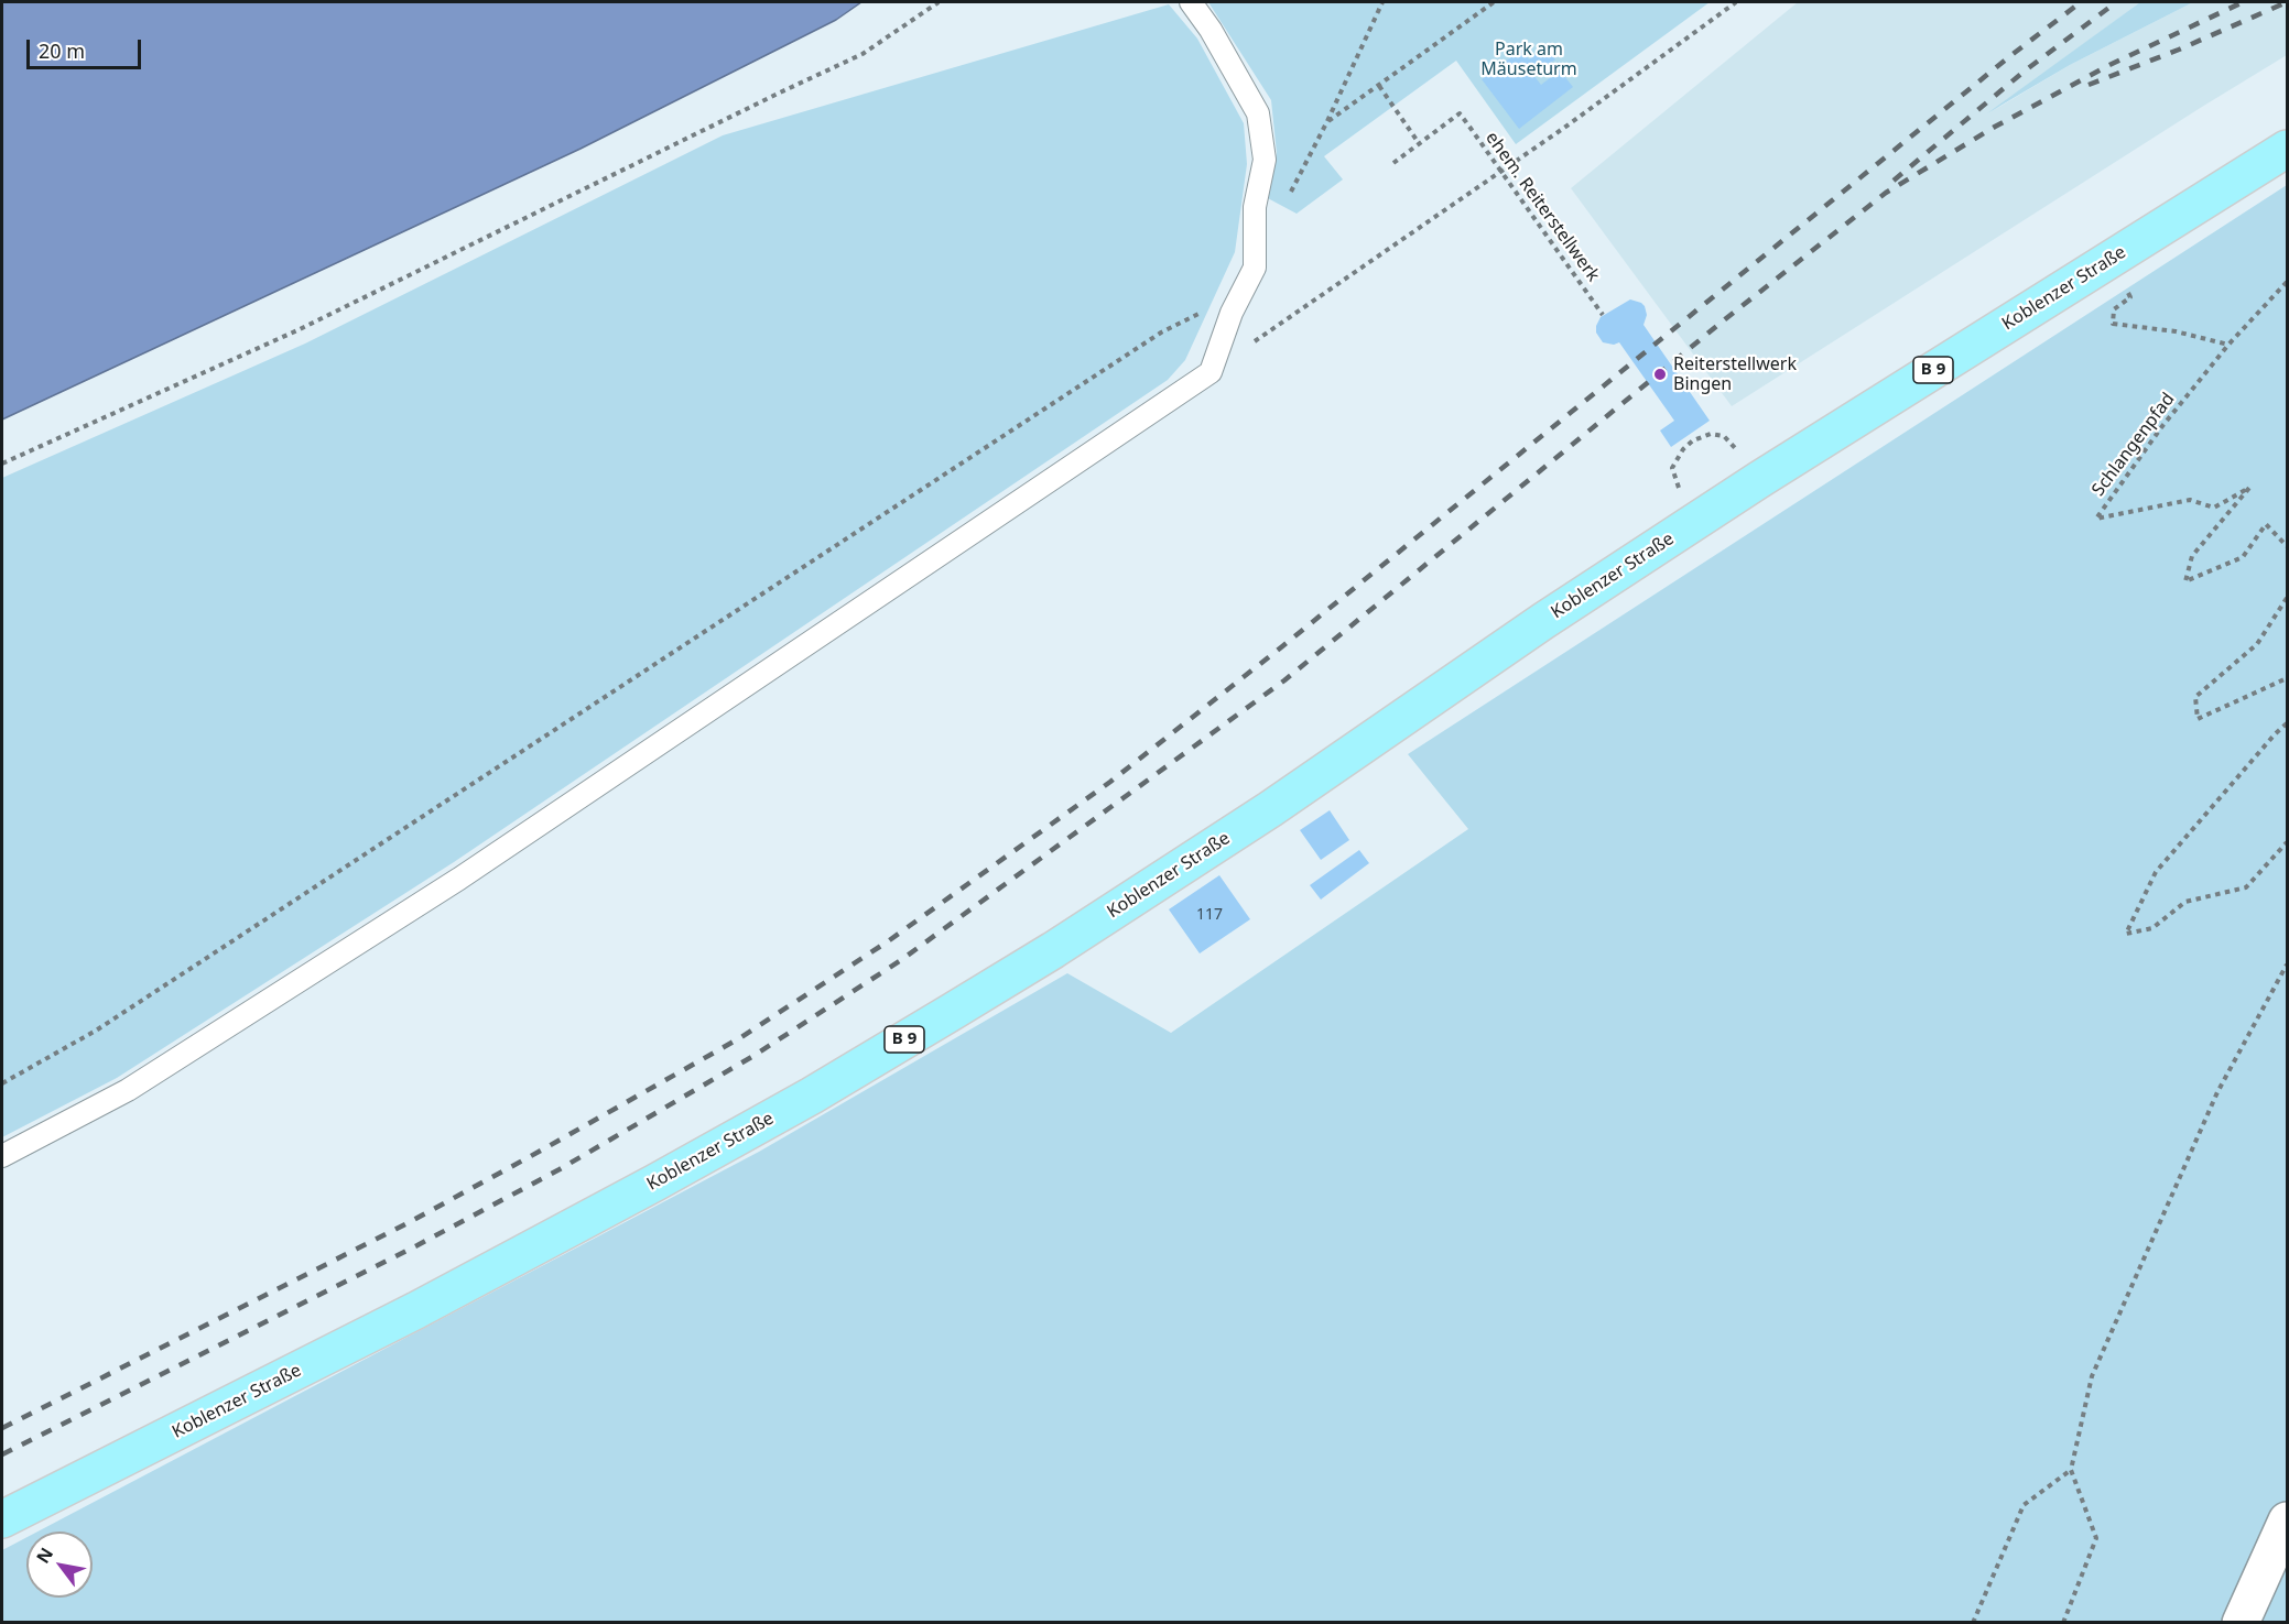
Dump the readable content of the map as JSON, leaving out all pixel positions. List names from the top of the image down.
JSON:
{
  "streets": {
    "main road": ["Koblenzer Straße", "B 9"],
    "path": ["ehem. Reiterstellwerk", "Schlangenpfad"]
  },
  "parks": ["Park am Mäuseturm"],
  "places": ["Reiterstellwerk Bingen"],
  "house_numbers": ["117"],
  "scale_bar": "20 m",
  "north": "top left"
}
